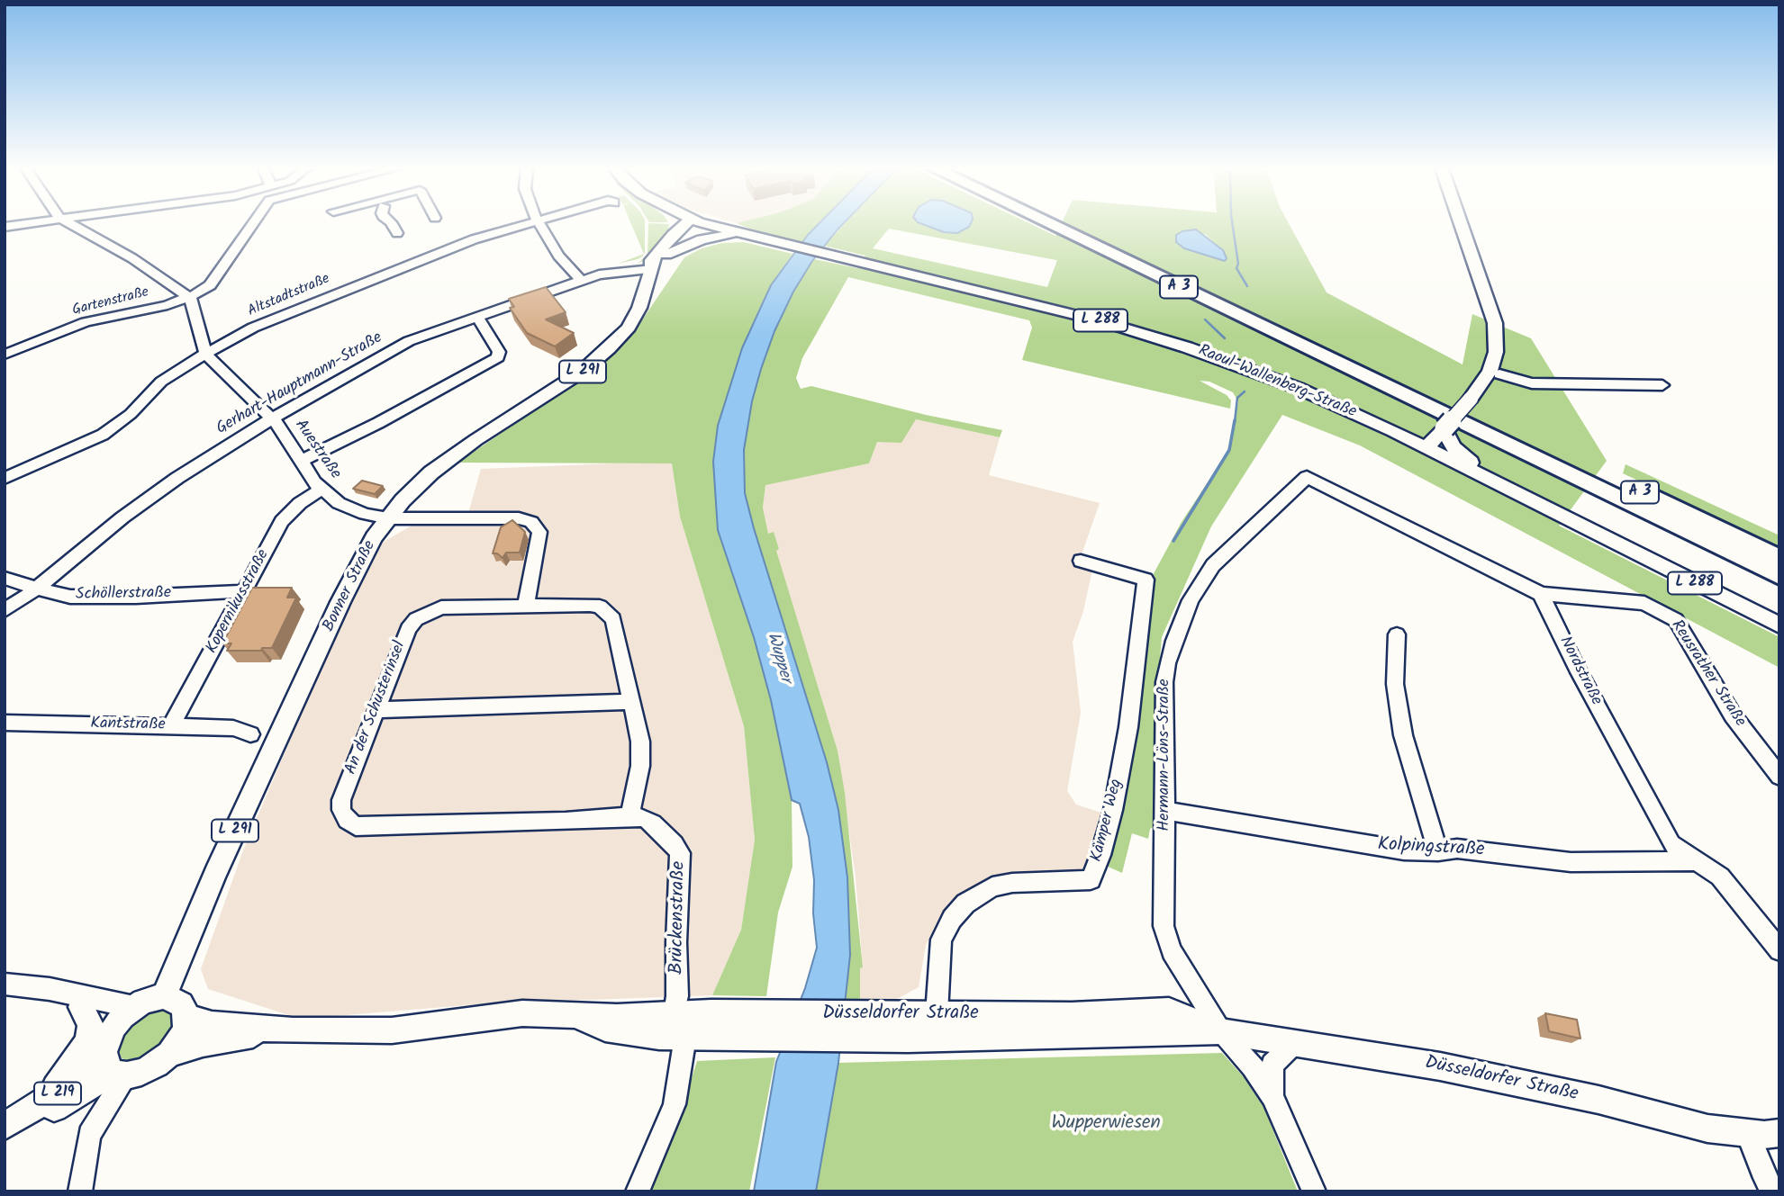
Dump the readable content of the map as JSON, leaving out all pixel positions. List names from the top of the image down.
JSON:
{
  "streets": {
    "highway": ["A 3"],
    "main road": [
      "L 288",
      "L 291",
      "Raoul-Wallenberg-Straße",
      "Bonner Straße",
      "Düsseldorfer Straße",
      "L 219"
    ],
    "street": [
      "Altstadtstraße",
      "Gartenstraße",
      "Gerhart-Hauptmann-Straße",
      "Auestraße",
      "Schöllerstraße",
      "Kopernikusstraße",
      "Nordstraße",
      "Reusrather Straße",
      "An der Schusterinsel",
      "Kantstraße",
      "Hermann-Löns-Straße",
      "Kämper Weg",
      "Kolpingstraße",
      "Brückenstraße"
    ]
  },
  "crossings": [
    ["Altstadtstraße", "Auestraße"],
    ["L 288", "Raoul-Wallenberg-Straße"],
    ["Gerhart-Hauptmann-Straße", "Auestraße"],
    ["Gerhart-Hauptmann-Straße", "Bonner Straße"],
    ["Gerhart-Hauptmann-Straße", "Schöllerstraße"],
    ["Auestraße", "Bonner Straße"],
    ["Auestraße", "Kopernikusstraße"],
    ["Bonner Straße", "Düsseldorfer Straße"],
    ["Bonner Straße", "L 219"],
    ["Schöllerstraße", "Kopernikusstraße"],
    ["Kopernikusstraße", "Kantstraße"],
    ["Nordstraße", "Reusrather Straße"],
    ["Nordstraße", "Hermann-Löns-Straße"],
    ["Nordstraße", "Kolpingstraße"],
    ["Reusrather Straße", "Hermann-Löns-Straße"],
    ["An der Schusterinsel", "Brückenstraße"],
    ["Hermann-Löns-Straße", "Kolpingstraße"],
    ["Hermann-Löns-Straße", "Düsseldorfer Straße"],
    ["Kämper Weg", "Düsseldorfer Straße"],
    ["Brückenstraße", "Düsseldorfer Straße"],
    ["Düsseldorfer Straße", "L 219"]
  ],
  "water": ["Wupper"],
  "parks": ["Wupperwiesen"]
}
